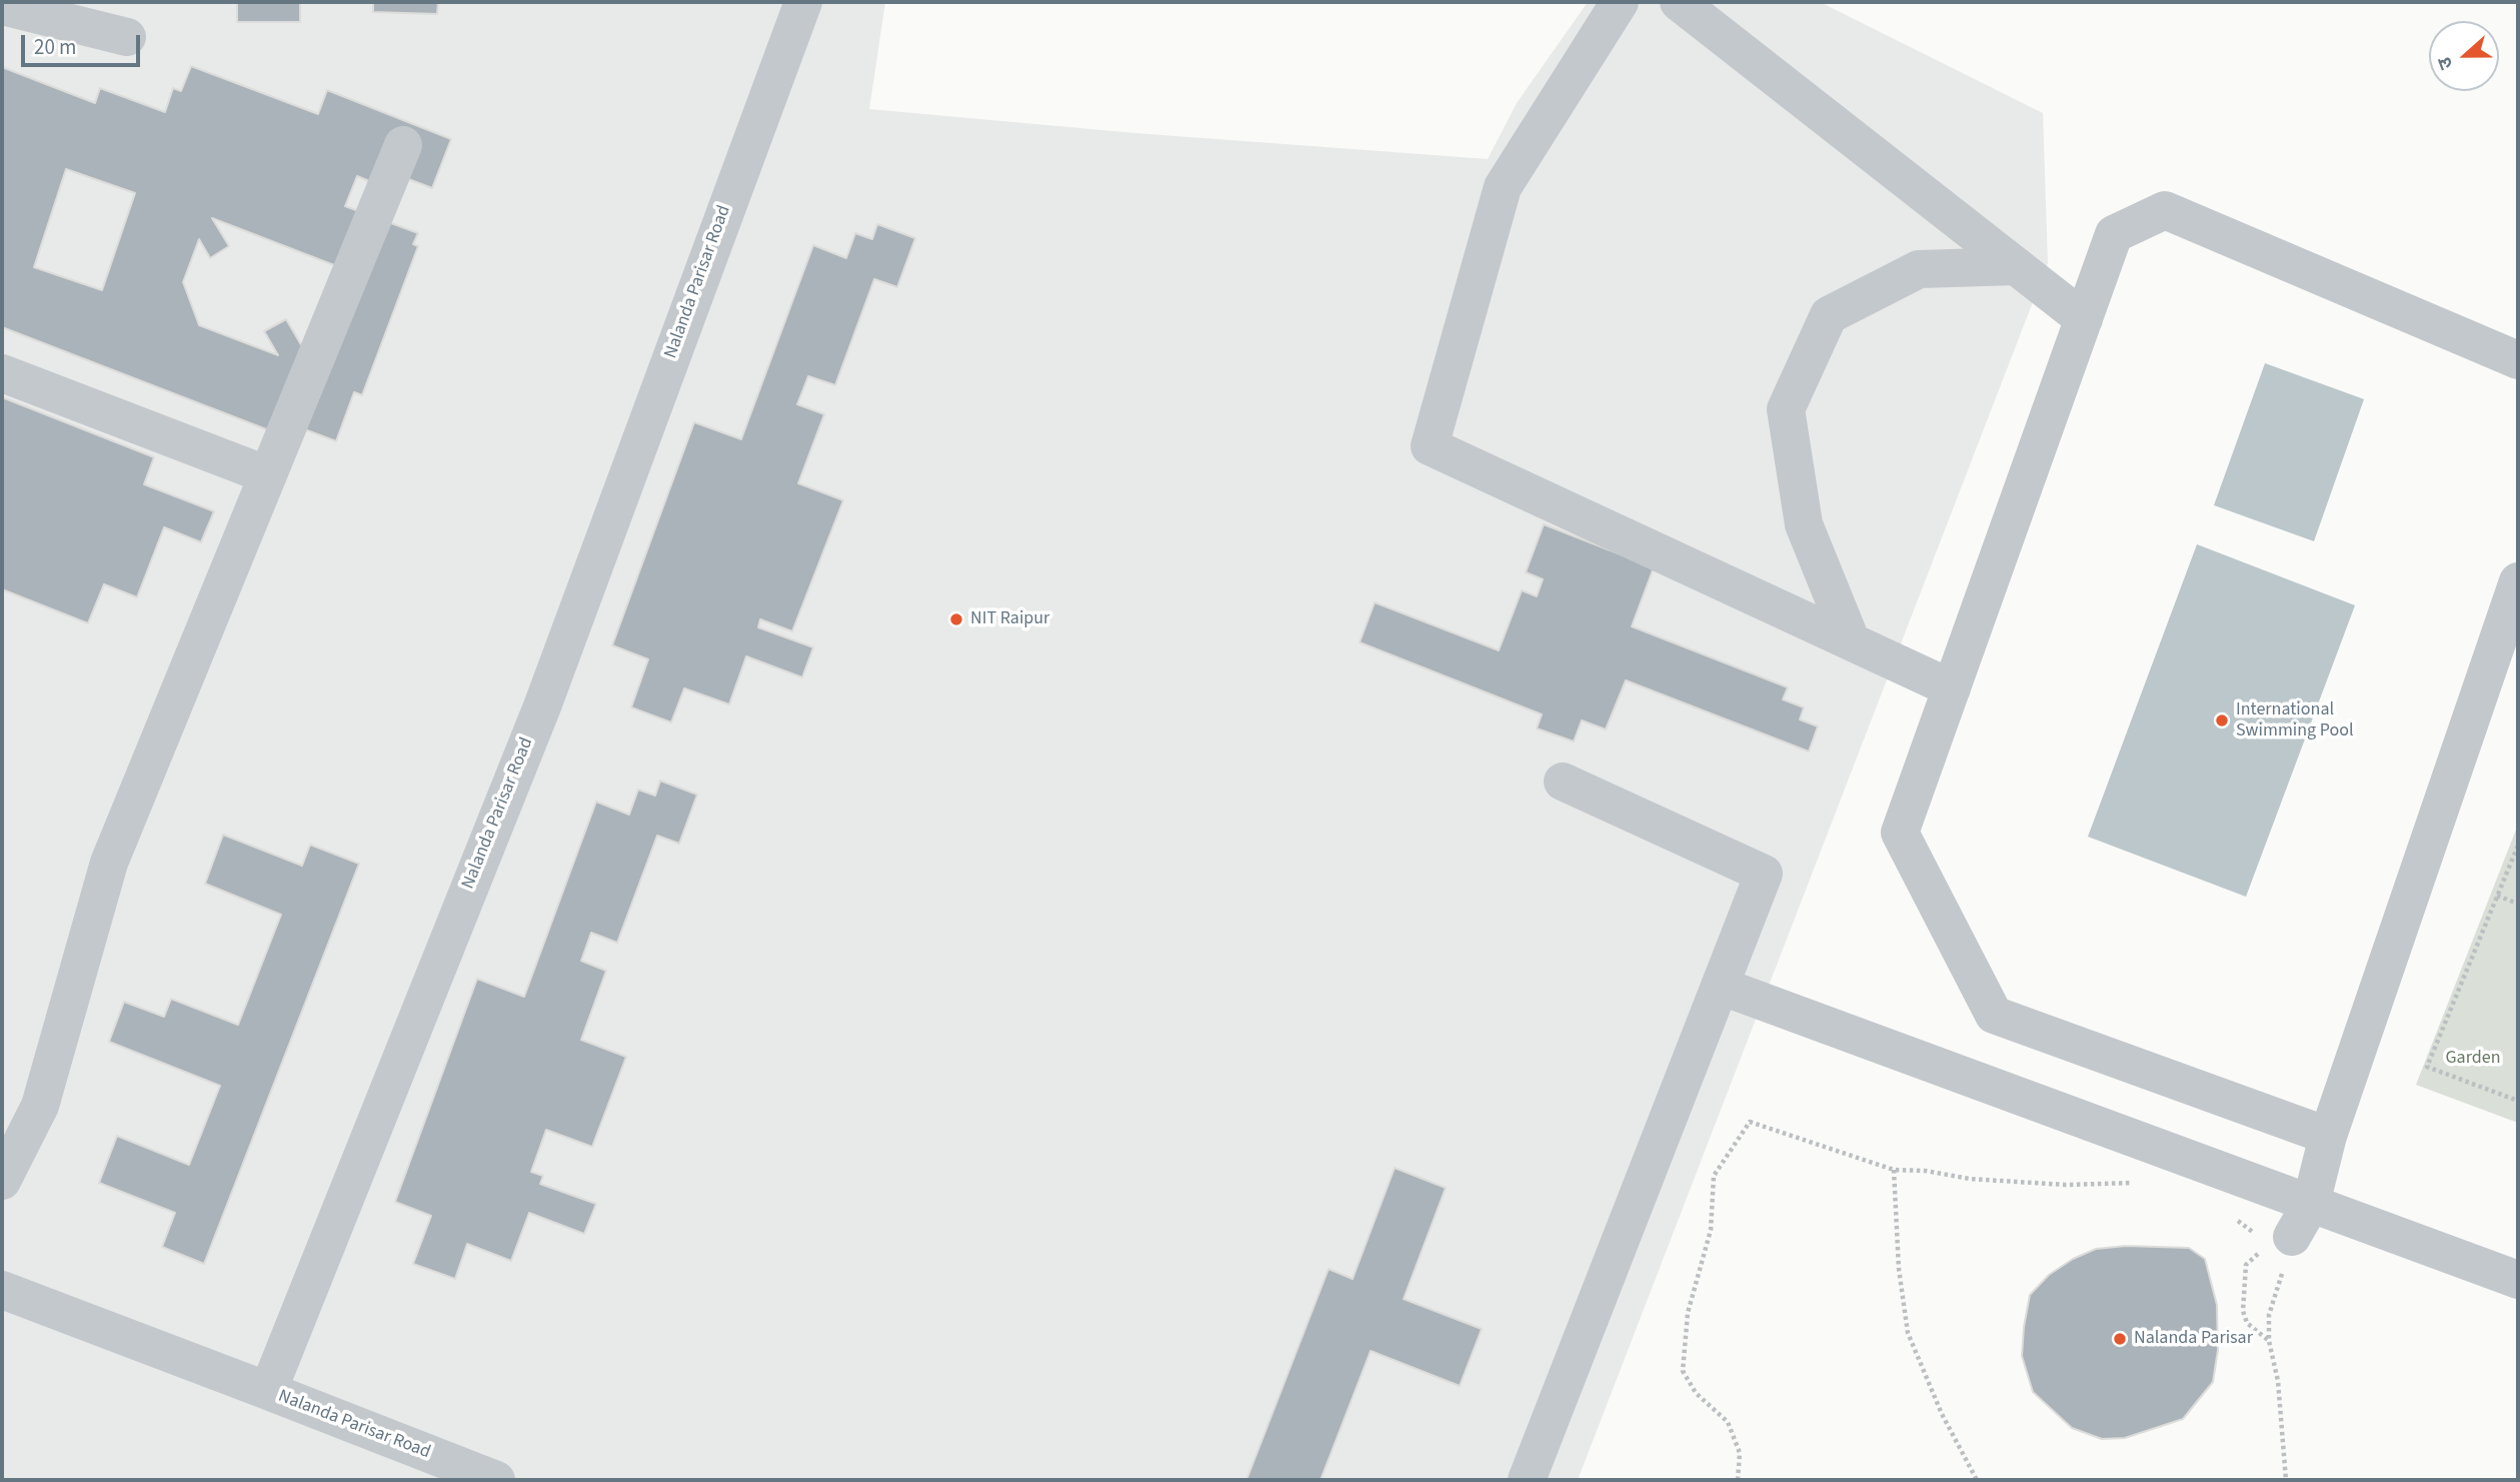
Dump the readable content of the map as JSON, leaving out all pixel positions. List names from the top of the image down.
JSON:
{
  "streets": {
    "street": ["Nalanda Parisar Road"]
  },
  "parks": ["Garden"],
  "places": ["NIT Raipur", "International Swimming Pool", "Nalanda Parisar"],
  "scale_bar": "20 m",
  "north": "left"
}
